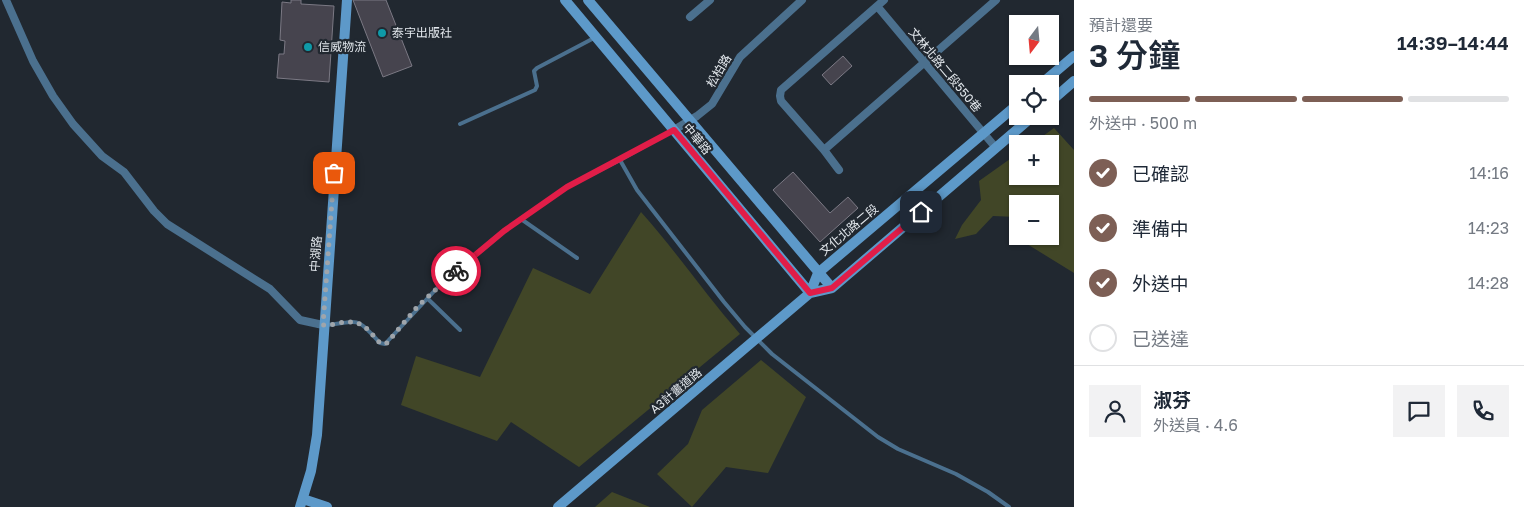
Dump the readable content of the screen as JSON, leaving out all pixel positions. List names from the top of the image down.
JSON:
{
  "streets": {
    "street": [
      "文林北路二段550巷",
      "松柏路",
      "中華路",
      "文化北路二段",
      "中湖路",
      "A3計畫道路"
    ]
  },
  "crossings": [
    ["文林北路二段550巷", "文化北路二段"],
    ["松柏路", "中華路"],
    ["中華路", "文化北路二段"],
    ["中華路", "A3計畫道路"],
    ["文化北路二段", "A3計畫道路"]
  ],
  "places": ["泰宇出版社", "信威物流"],
  "north": "bottom",
  "page": {
    "heading": ["3 分鐘", "預計還要", "14:39–14:44"],
    "panel": ["淑芬", "外送員 · 4.6"],
    "map_buttons": ["+", "−"],
    "bar": "外送中 · 500 m",
    "list": [
      ["已確認", "14:16"],
      ["準備中", "14:23"],
      ["外送中", "14:28"],
      "已送達"
    ]
  }
}
